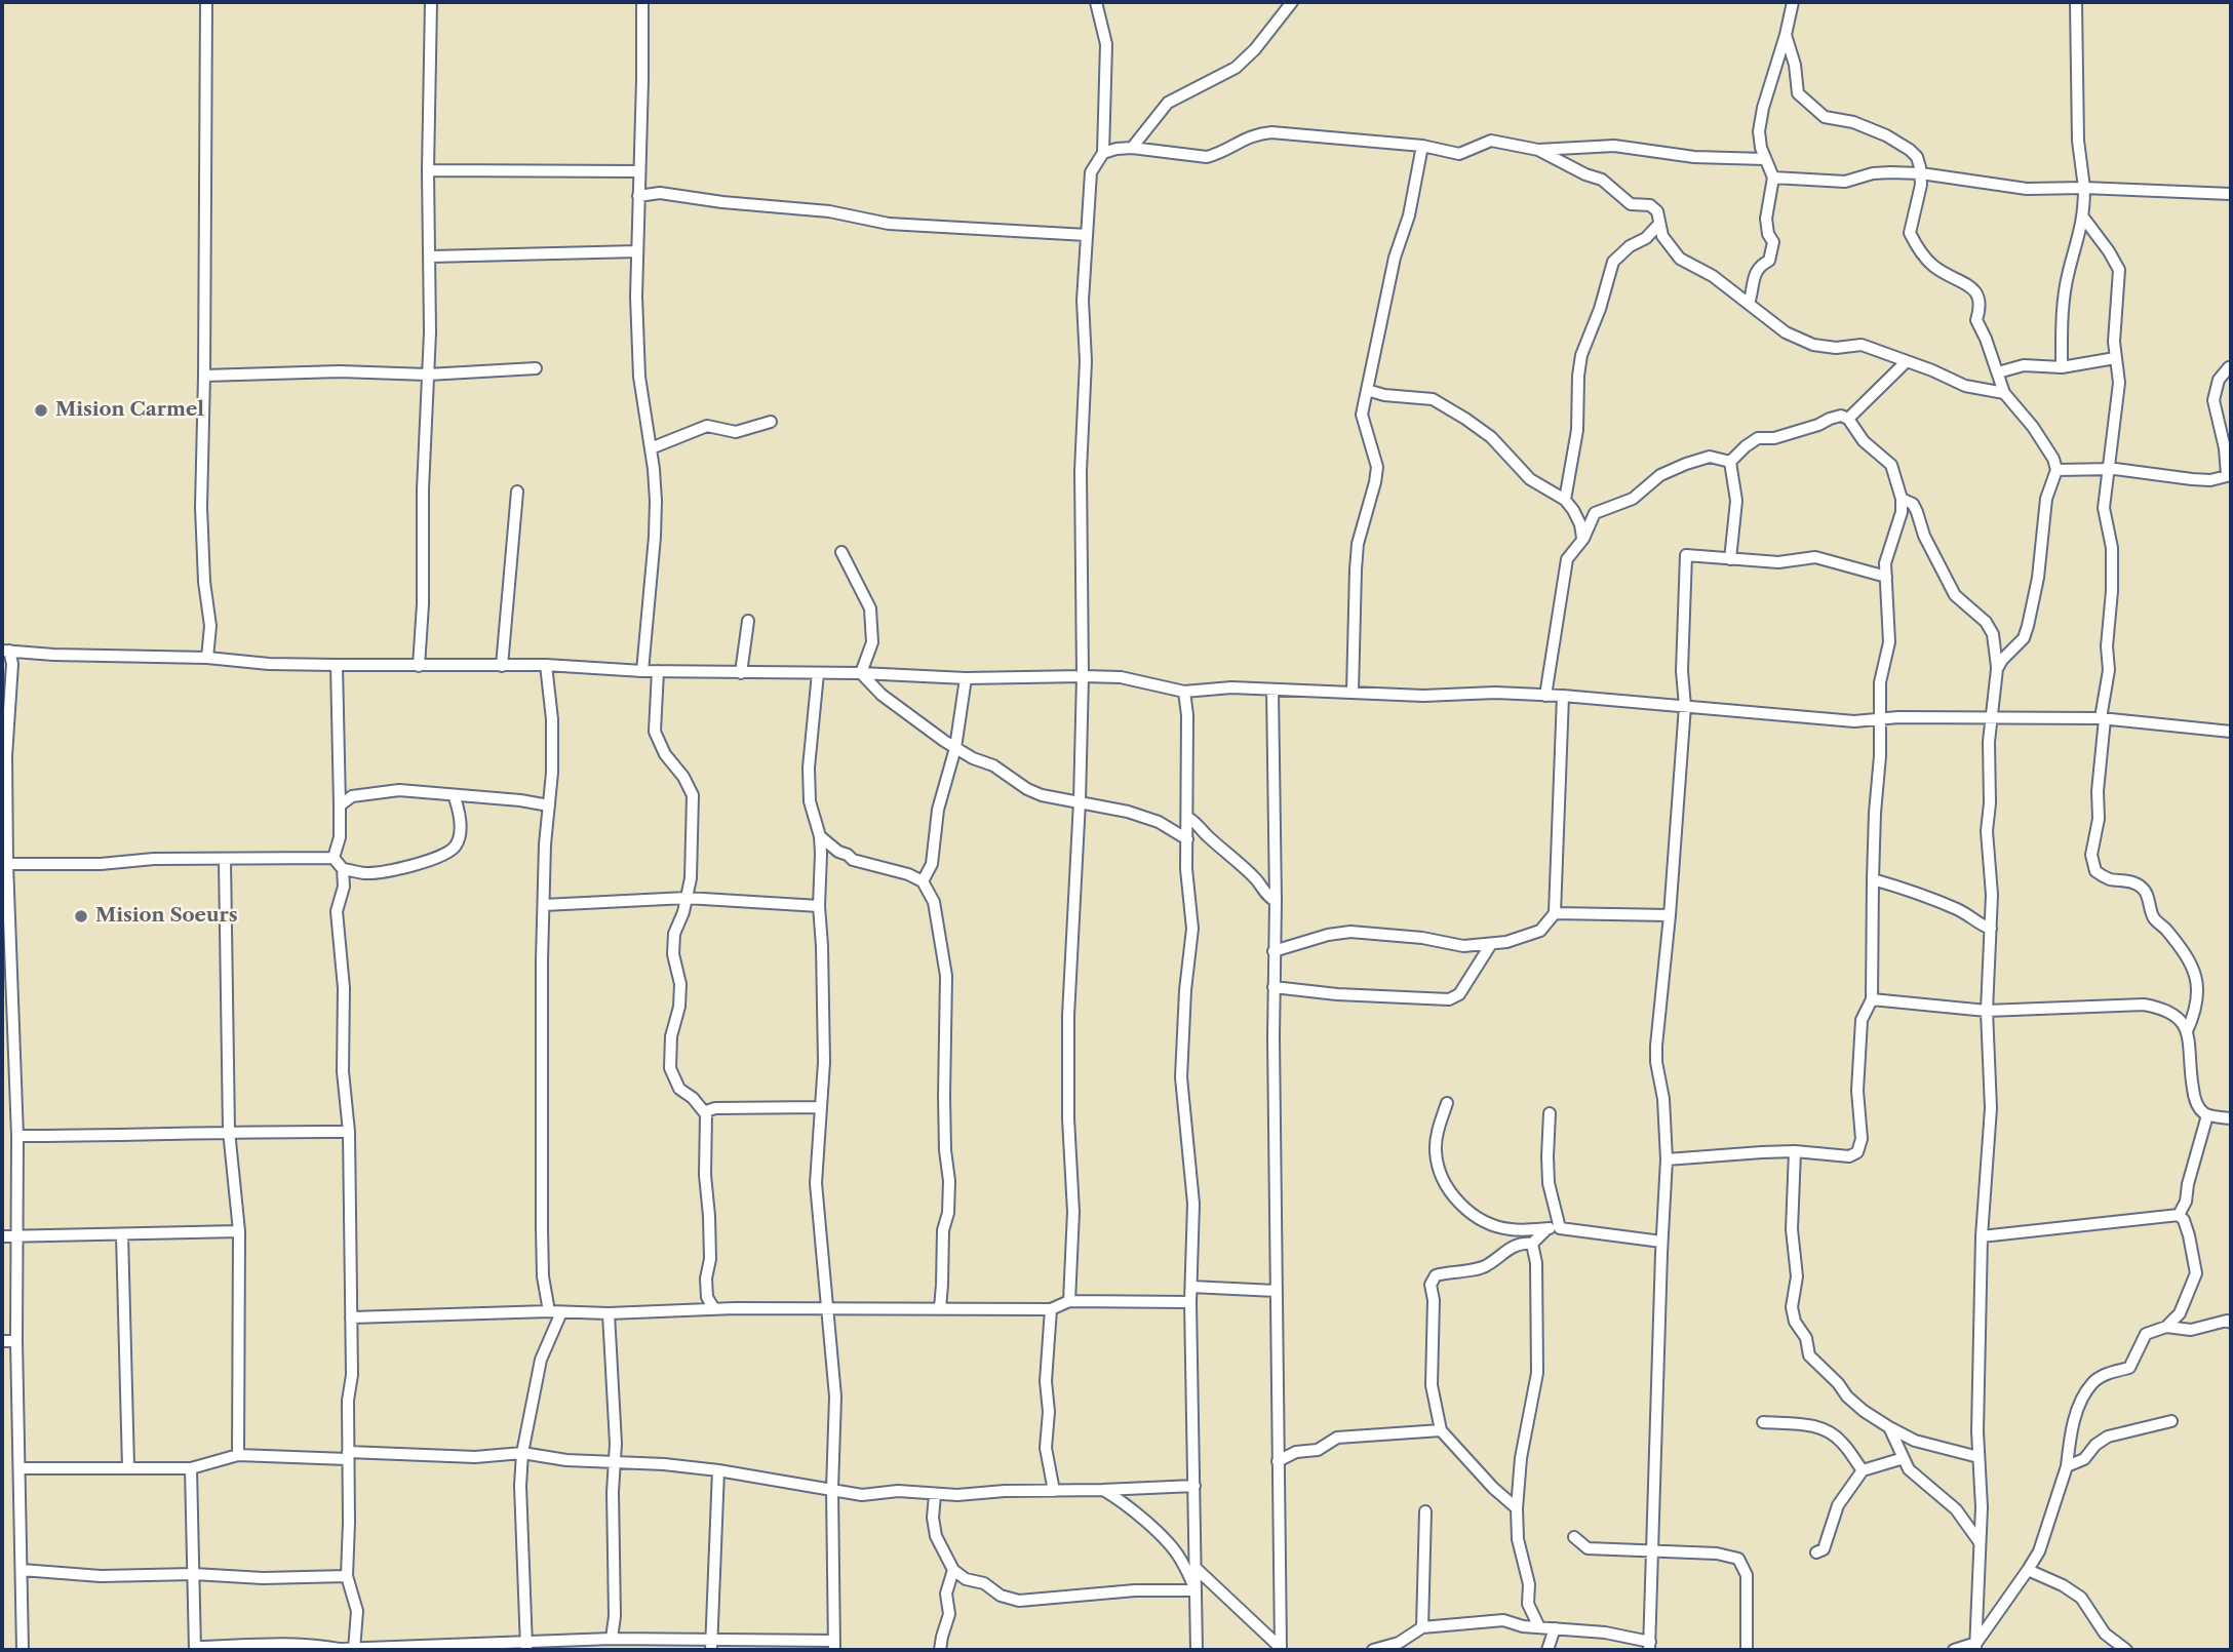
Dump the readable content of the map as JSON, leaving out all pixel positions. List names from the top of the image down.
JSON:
{
  "places": ["Mision Carmel", "Mision Soeurs"]
}
